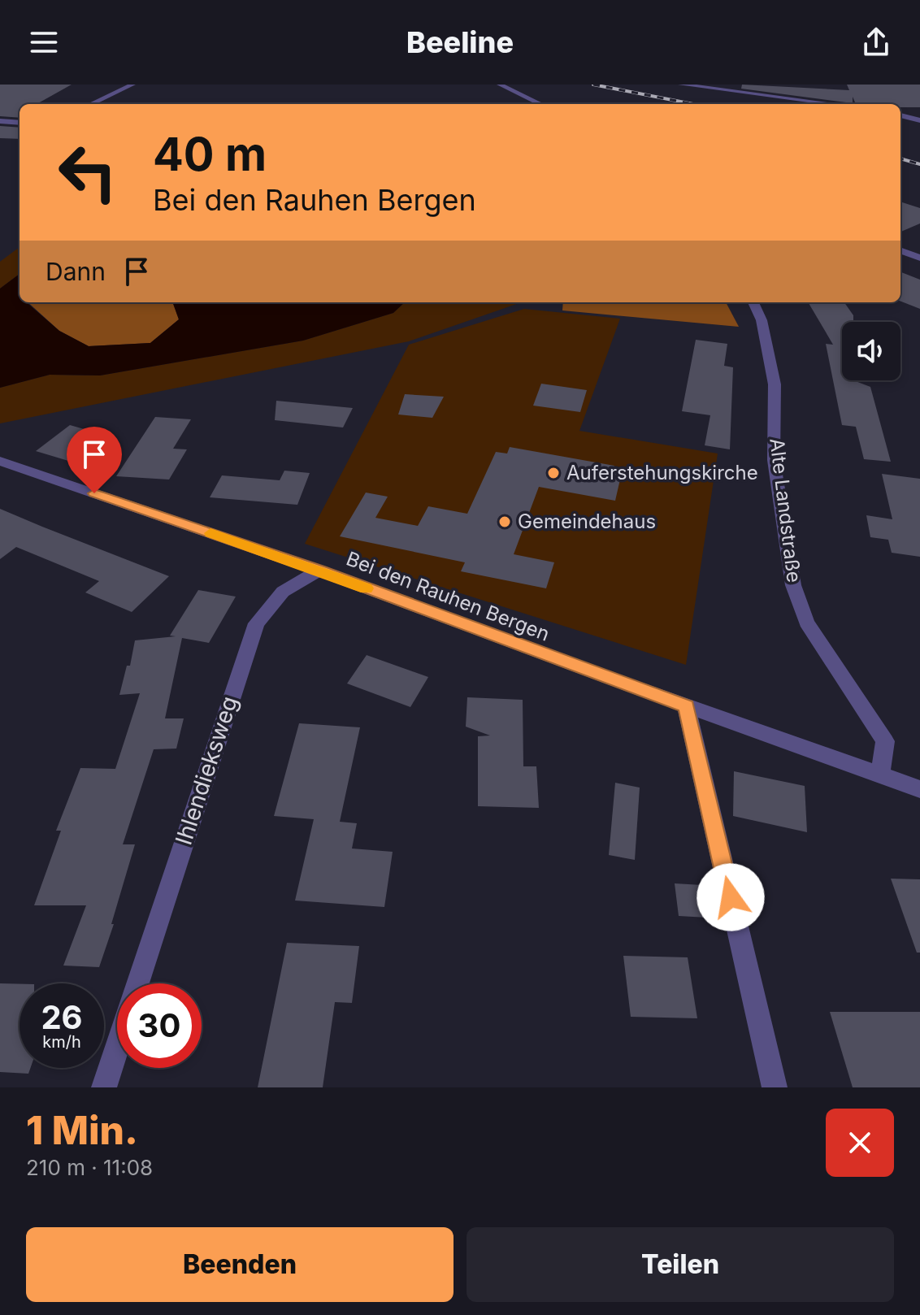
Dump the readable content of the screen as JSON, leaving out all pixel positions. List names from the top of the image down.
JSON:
{
  "streets": {
    "street": ["Alte Landstraße", "Bei den Rauhen Bergen", "Ihlendieksweg"]
  },
  "crossings": [
    ["Alte Landstraße", "Bei den Rauhen Bergen"],
    ["Bei den Rauhen Bergen", "Ihlendieksweg"]
  ],
  "places": ["Auferstehungskirche", "Gemeindehaus"],
  "page": {
    "header": "Beeline",
    "turn": ["40 m", "Bei den Rauhen Bergen"],
    "then": "Dann",
    "speed": "26 km/h",
    "limit": "30",
    "heading": ["1 Min.", "210 m · 11:08"],
    "buttons": ["Beenden", "Teilen"]
  }
}
